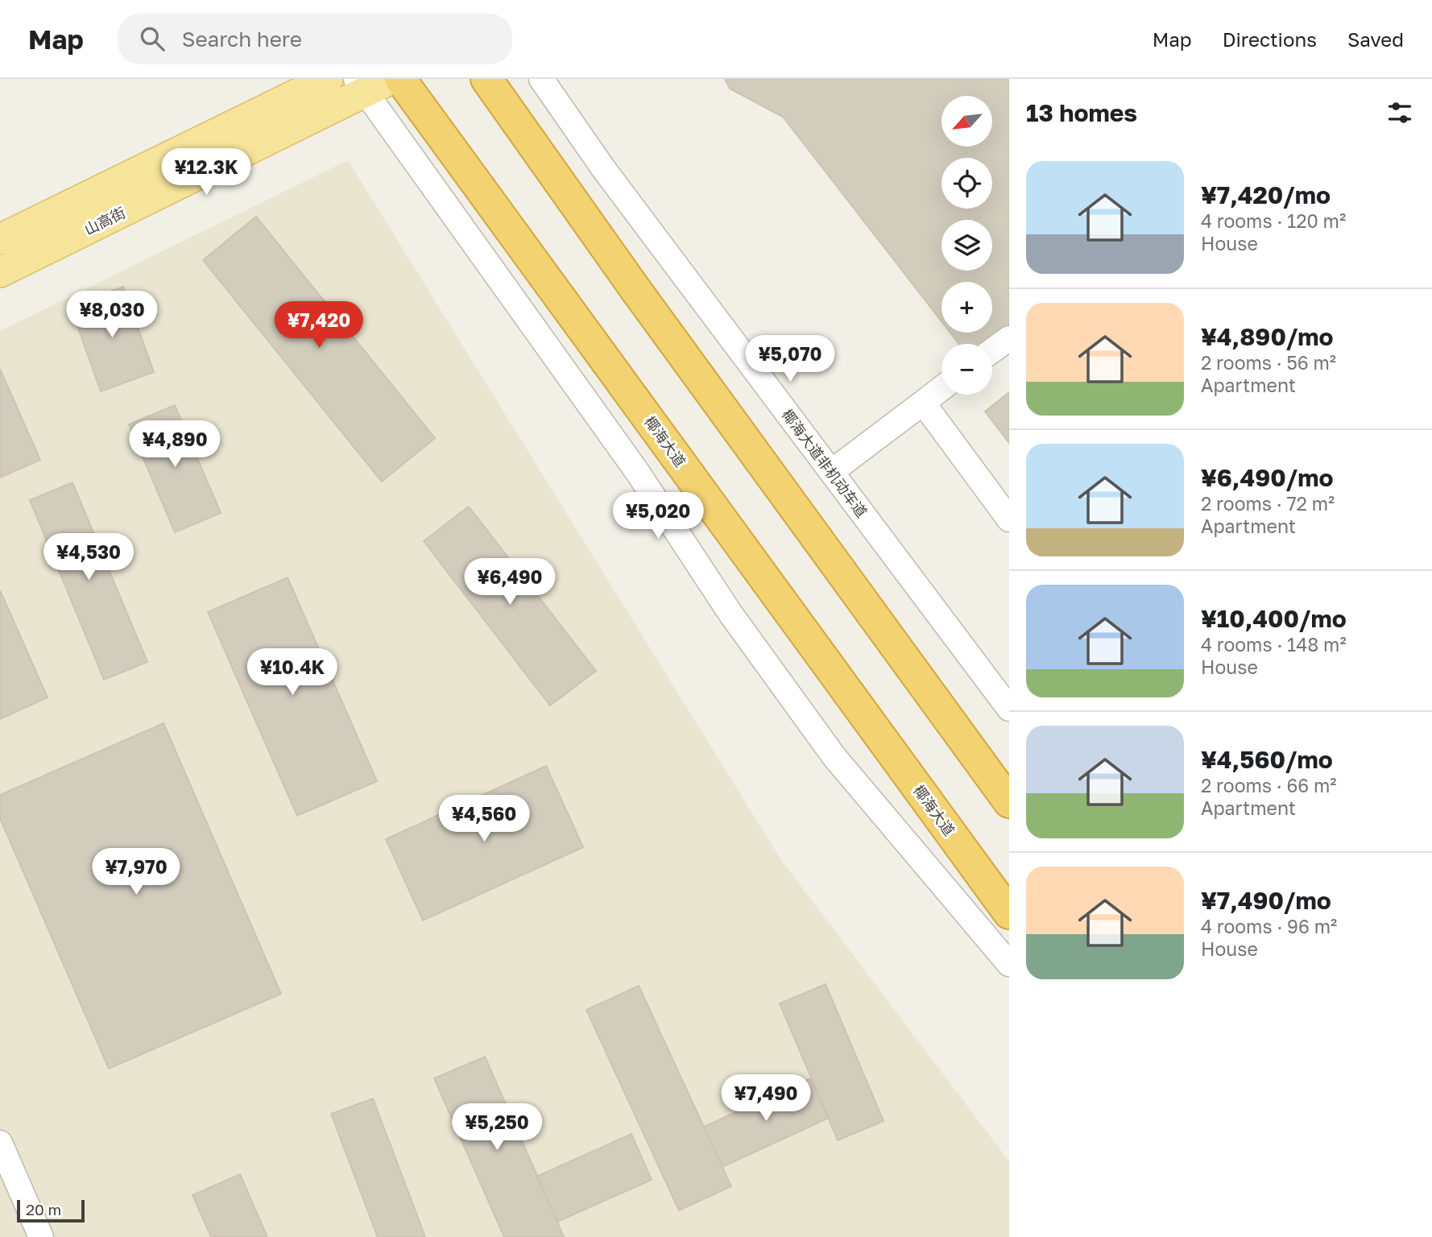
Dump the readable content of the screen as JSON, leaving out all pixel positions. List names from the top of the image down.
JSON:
{
  "streets": {
    "highway": ["椰海大道"],
    "main road": ["山高街"],
    "street": ["椰海大道非机动车道"]
  },
  "scale_bar": "20 m",
  "north": "bottom left",
  "page": {
    "header": "Map",
    "search": "Search here",
    "nav": ["Map", "Directions", "Saved"],
    "heading": "13 homes",
    "map_buttons": ["+", "−"],
    "list": [
      {
        "name": "¥7,420/mo",
        "note": "4 rooms · 120 m² · House"
      },
      {
        "name": "¥4,890/mo",
        "note": "2 rooms · 56 m² · Apartment"
      },
      {
        "name": "¥6,490/mo",
        "note": "2 rooms · 72 m² · Apartment"
      },
      {
        "name": "¥10,400/mo",
        "note": "4 rooms · 148 m² · House"
      },
      {
        "name": "¥4,560/mo",
        "note": "2 rooms · 66 m² · Apartment"
      },
      {
        "name": "¥7,490/mo",
        "note": "4 rooms · 96 m² · House"
      }
    ],
    "price": [
      "¥12.3K",
      "¥8,030",
      "¥7,420",
      "¥5,070",
      "¥4,890",
      "¥5,020",
      "¥4,530",
      "¥6,490",
      "¥10.4K",
      "¥4,560",
      "¥7,970",
      "¥7,490",
      "¥5,250"
    ],
    "scale": "20 m"
  }
}
